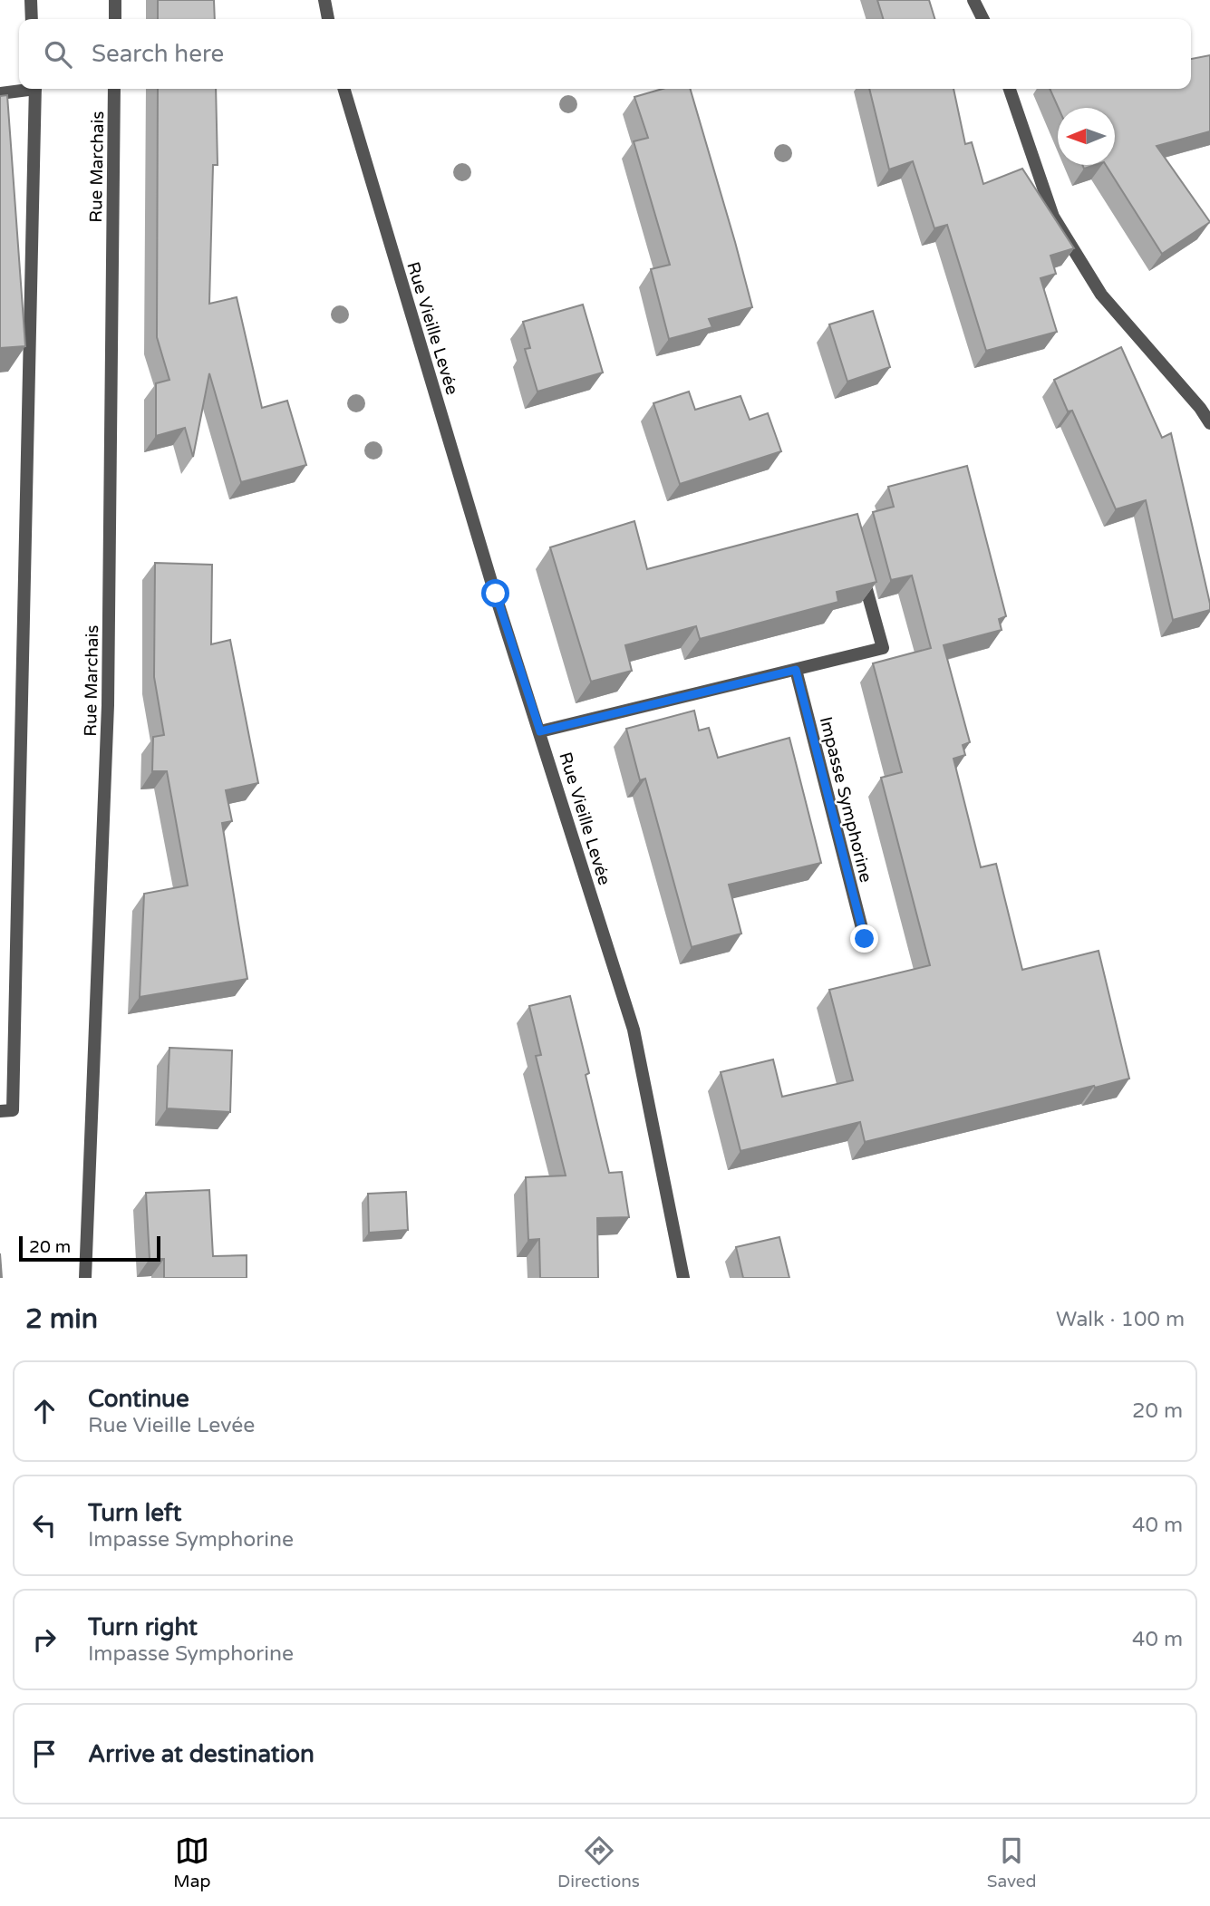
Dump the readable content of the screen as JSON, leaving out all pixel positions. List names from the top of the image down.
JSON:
{
  "streets": {
    "street": ["Rue Marchais", "Rue Vieille Levée", "Impasse Symphorine"]
  },
  "scale_bar": "20 m",
  "north": "left",
  "page": {
    "search": "Search here",
    "scale": "20 m",
    "heading": ["2 min", "Walk · 100 m"],
    "list": [
      ["Continue", "Rue Vieille Levée", "20 m"],
      ["Turn left", "Impasse Symphorine", "40 m"],
      ["Turn right", "Impasse Symphorine", "40 m"],
      "Arrive at destination"
    ],
    "nav": ["Map", "Directions", "Saved"]
  }
}
